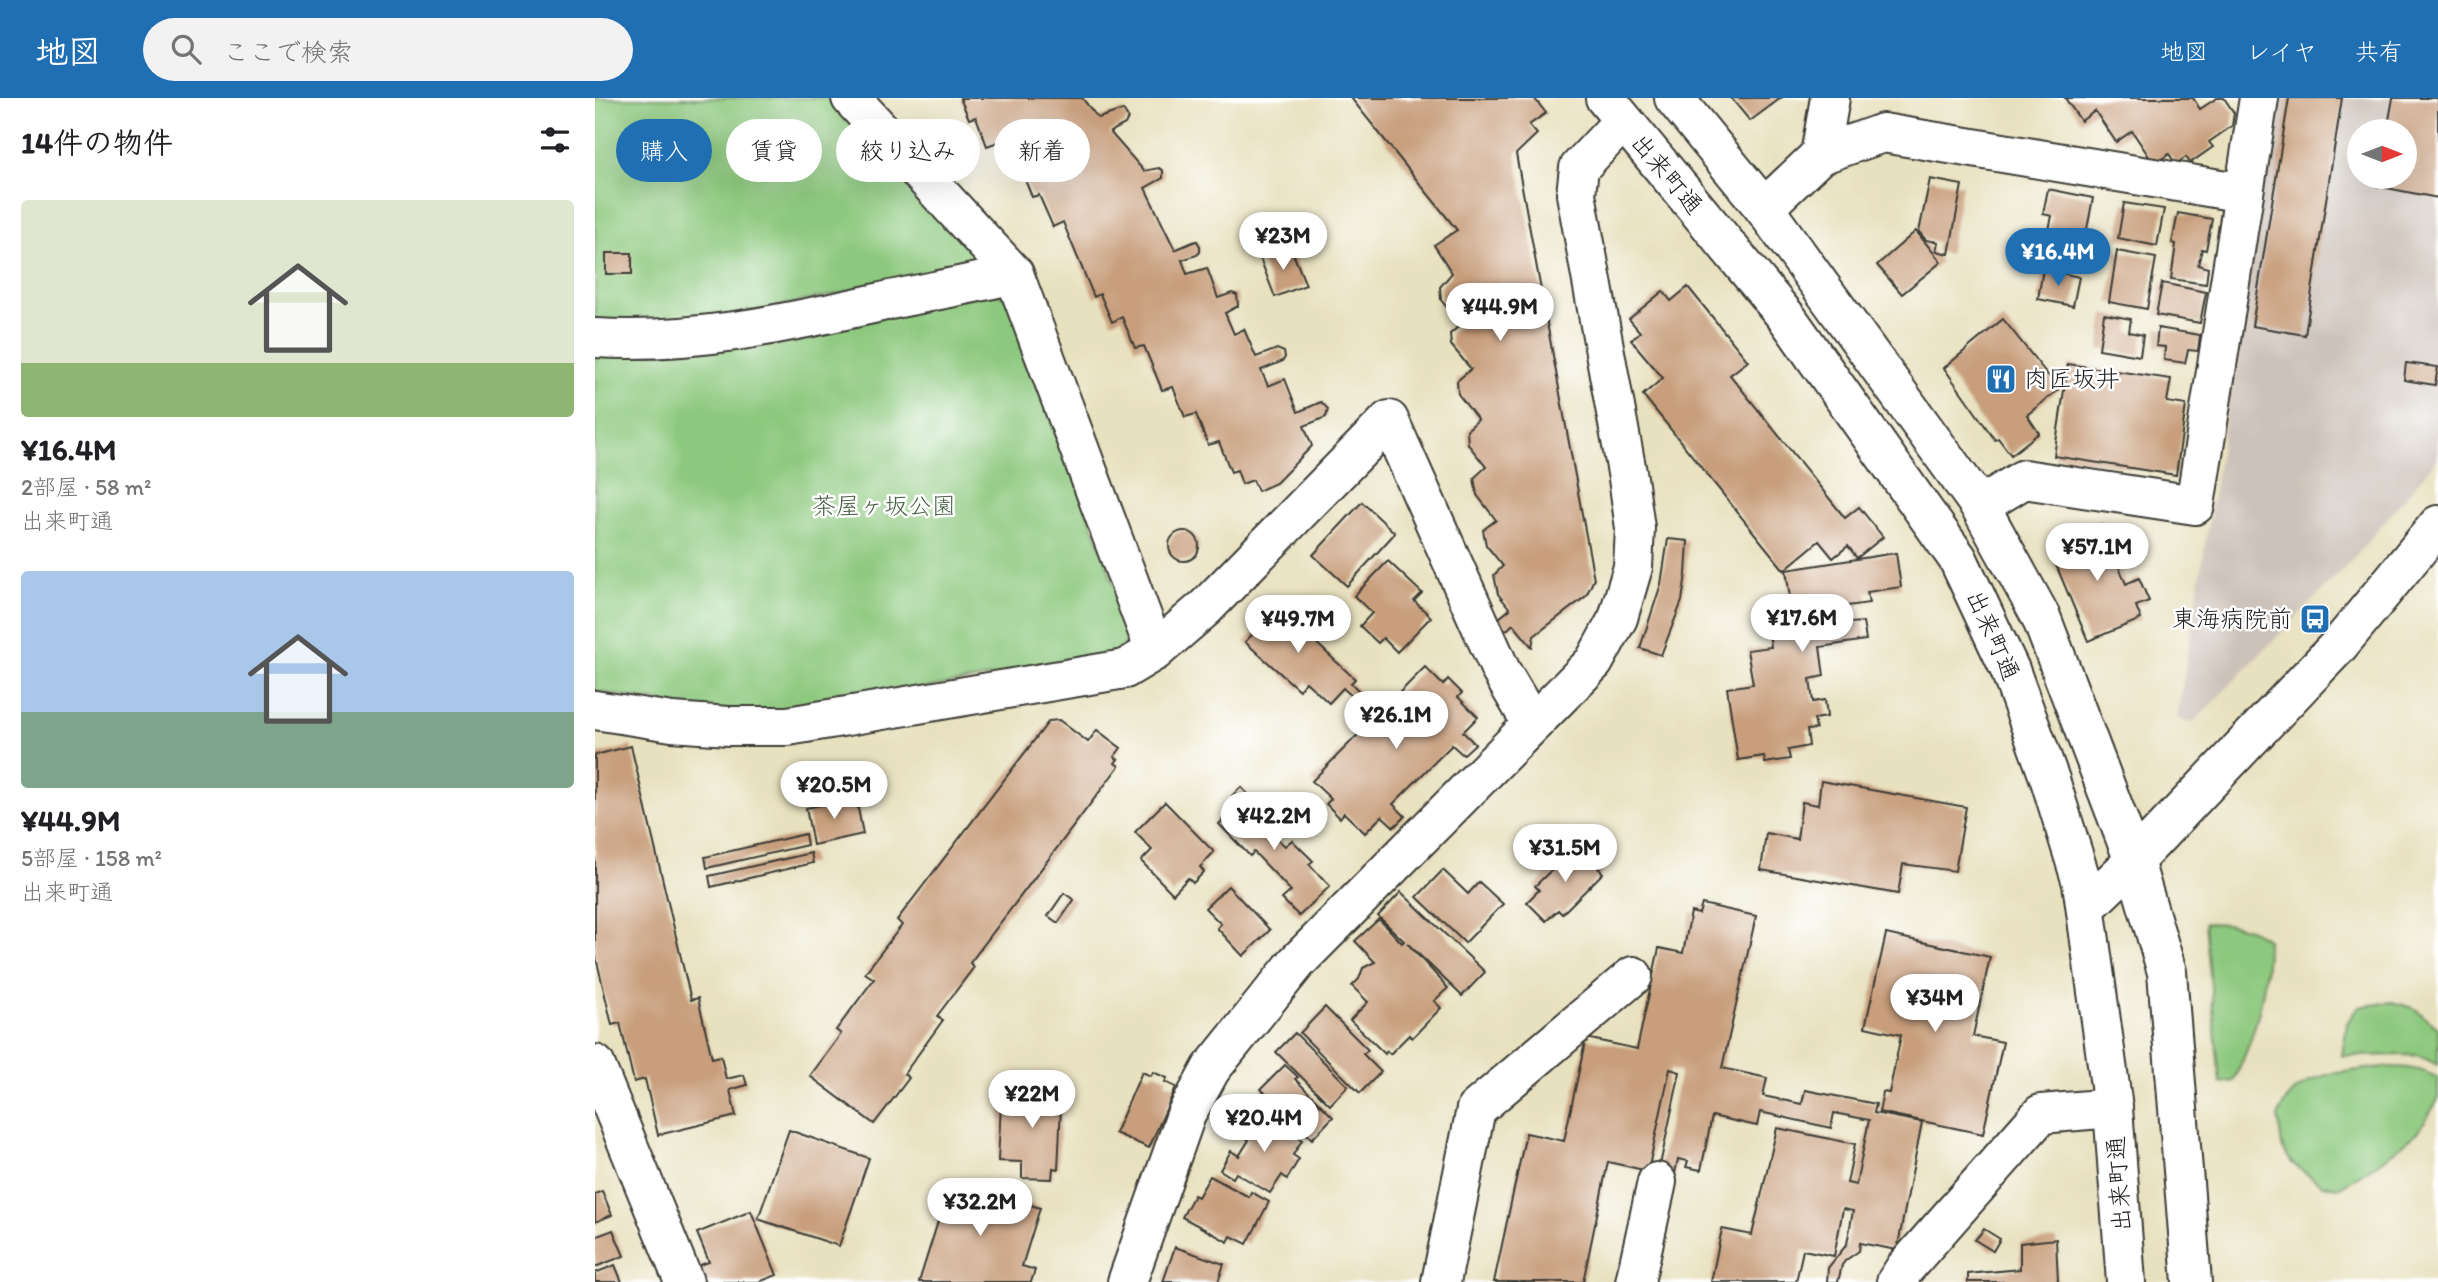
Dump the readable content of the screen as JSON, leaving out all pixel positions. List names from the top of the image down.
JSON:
{
  "streets": {
    "street": ["出来町通"]
  },
  "parks": ["茶屋ヶ坂公園"],
  "places": {
    "restaurant": ["肉匠坂井"],
    "bus stop": ["東海病院前"]
  },
  "north": "right",
  "page": {
    "header": "地図",
    "search": "ここで検索",
    "nav": ["地図", "レイヤ", "共有"],
    "heading": "14件の物件",
    "chip": [
      "購入",
      "賃貸",
      "絞り込み",
      "新着"
    ],
    "list": [
      {
        "name": "¥16.4M",
        "note": "2部屋 · 58 m² · 出来町通"
      },
      {
        "name": "¥44.9M",
        "note": "5部屋 · 158 m² · 出来町通"
      }
    ],
    "price": [
      "¥23M",
      "¥16.4M",
      "¥44.9M",
      "¥57.1M",
      "¥17.6M",
      "¥49.7M",
      "¥26.1M",
      "¥20.5M",
      "¥42.2M",
      "¥31.5M",
      "¥34M",
      "¥22M",
      "¥20.4M",
      "¥32.2M"
    ]
  }
}
